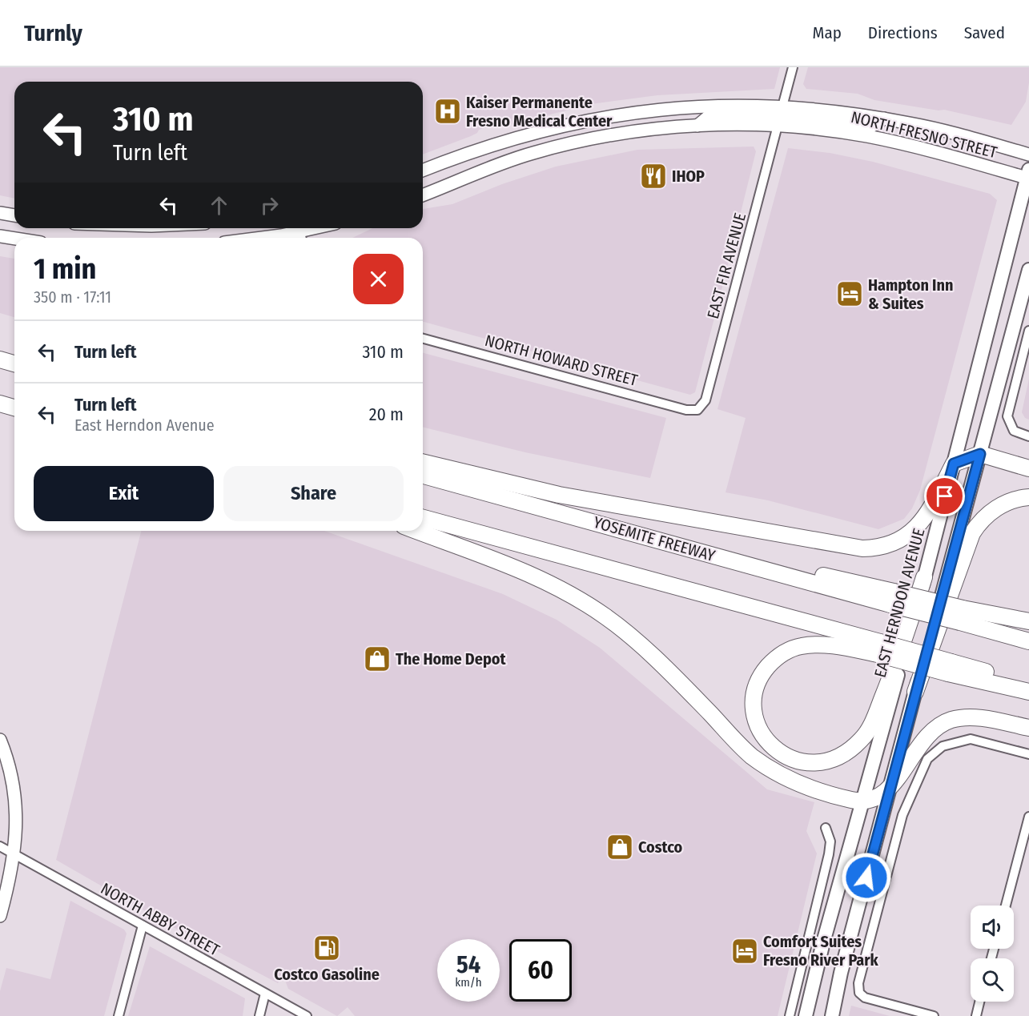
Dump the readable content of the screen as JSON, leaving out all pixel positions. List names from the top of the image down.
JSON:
{
  "streets": {
    "highway": ["YOSEMITE FREEWAY"],
    "main road": ["NORTH FRESNO STREET", "EAST HERNDON AVENUE"],
    "street": ["EAST FIR AVENUE", "NORTH HOWARD STREET", "NORTH ABBY STREET"]
  },
  "crossings": [
    ["NORTH FRESNO STREET", "EAST FIR AVENUE"],
    ["NORTH FRESNO STREET", "EAST HERNDON AVENUE"],
    ["EAST FIR AVENUE", "NORTH HOWARD STREET"]
  ],
  "places": {
    "hospital": ["Kaiser Permanente Fresno Medical Center"],
    "restaurant": ["IHOP"],
    "hotel": ["Hampton Inn & Suites", "Comfort Suites Fresno River Park"],
    "shop": ["The Home Depot", "Costco"],
    "fuel station": ["Costco Gasoline"]
  },
  "page": {
    "header": "Turnly",
    "nav": ["Map", "Directions", "Saved"],
    "turn": ["310 m", "Turn left"],
    "heading": ["1 min", "350 m · 17:11"],
    "list": [
      {
        "name": "Turn left",
        "value": "310 m"
      },
      {
        "name": "Turn left",
        "note": "East Herndon Avenue",
        "value": "20 m"
      }
    ],
    "buttons": ["Exit", "Share"],
    "speed": "54 km/h",
    "limit": "60"
  }
}
